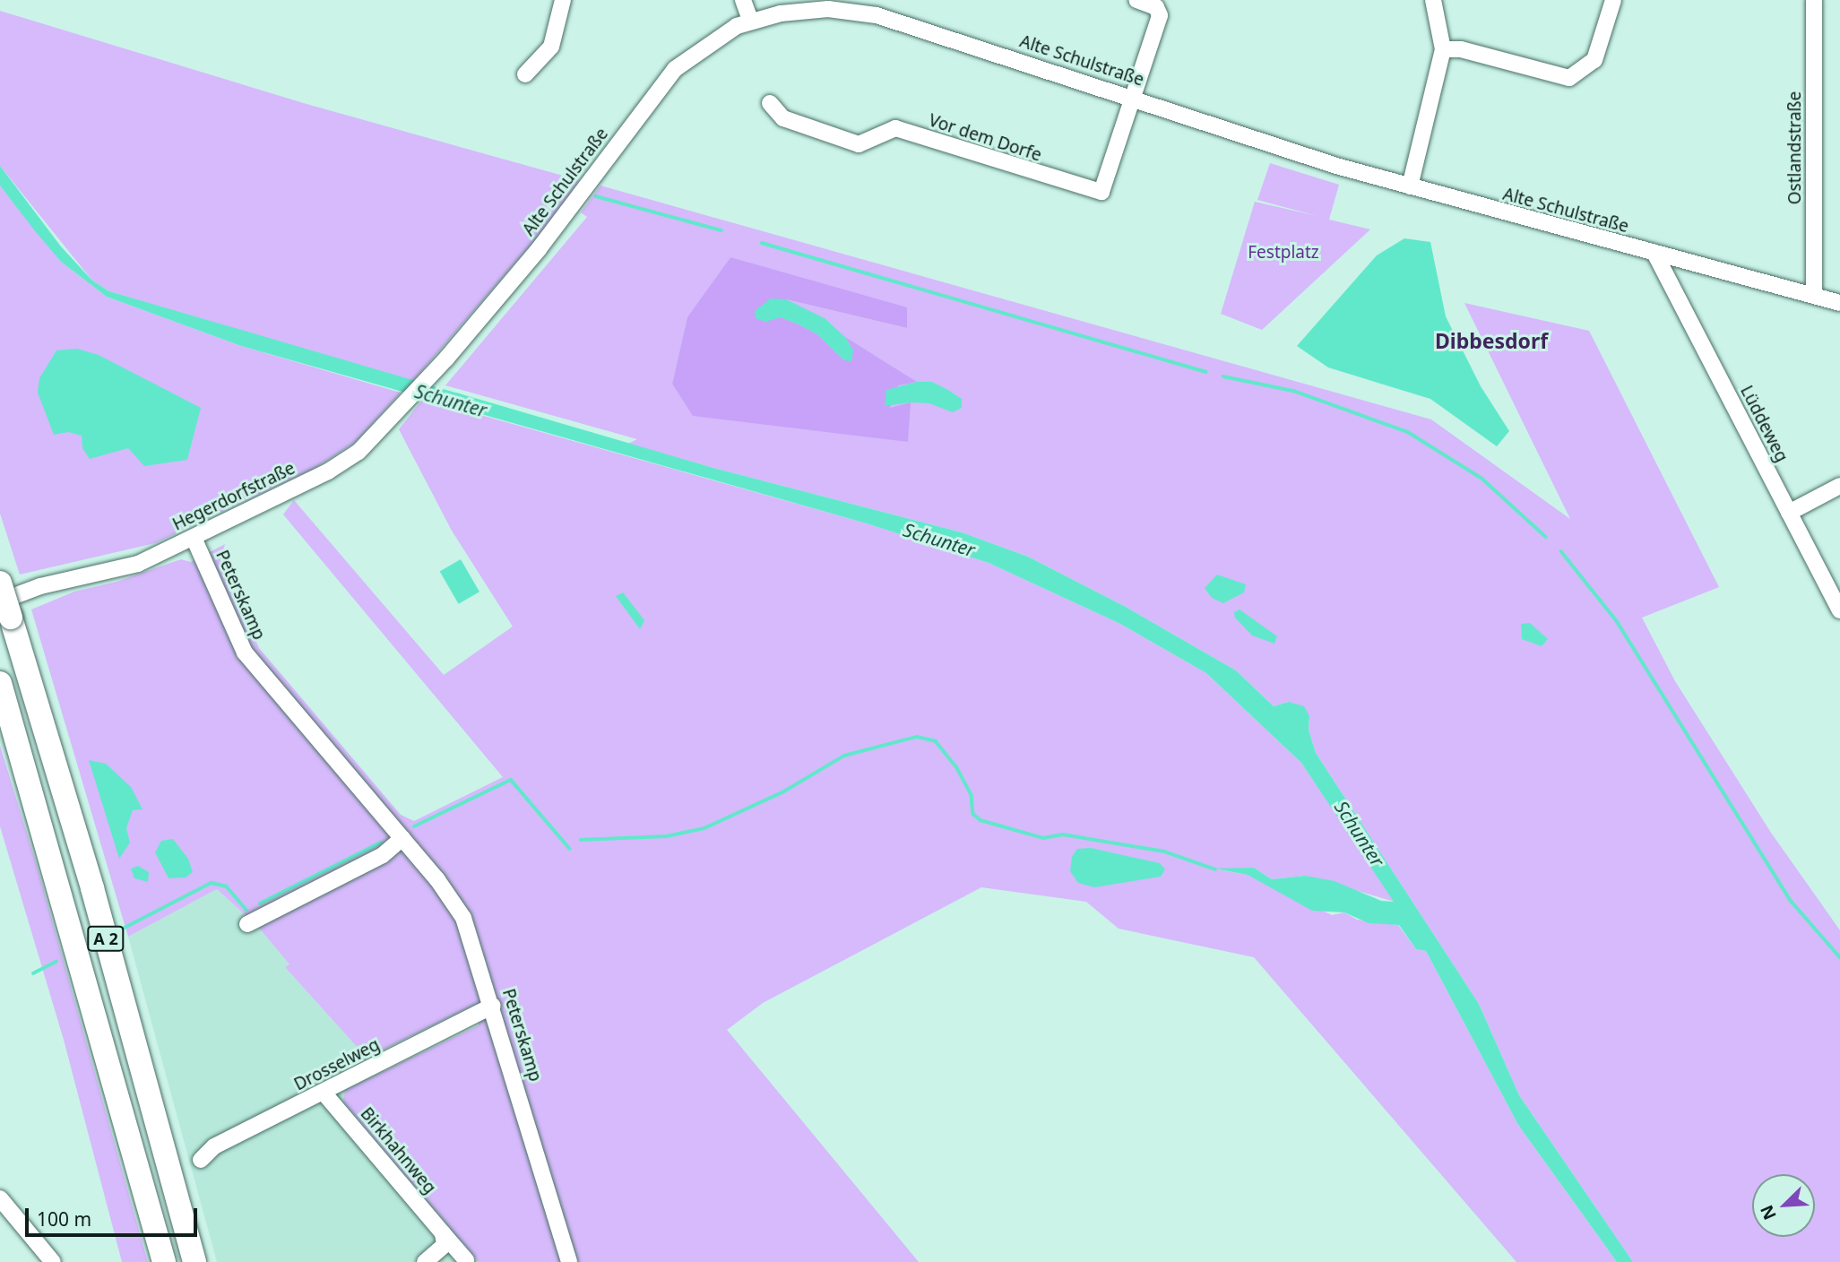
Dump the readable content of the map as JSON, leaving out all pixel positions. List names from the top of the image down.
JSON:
{
  "streets": {
    "highway": ["A 2"],
    "street": [
      "Alte Schulstraße",
      "Vor dem Dorfe",
      "Ostlandstraße",
      "Lüddeweg",
      "Hegerdorfstraße",
      "Peterskamp",
      "Drosselweg",
      "Birkhahnweg"
    ]
  },
  "crossings": [
    ["Alte Schulstraße", "Vor dem Dorfe"],
    ["Alte Schulstraße", "Ostlandstraße"],
    ["Alte Schulstraße", "Lüddeweg"],
    ["Alte Schulstraße", "Hegerdorfstraße"],
    ["Hegerdorfstraße", "Peterskamp"],
    ["Hegerdorfstraße", "A 2"],
    ["Peterskamp", "Drosselweg"],
    ["Drosselweg", "Birkhahnweg"]
  ],
  "districts": ["Dibbesdorf"],
  "water": ["Schunter"],
  "parks": ["Festplatz"],
  "scale_bar": "100 m",
  "north": "bottom left"
}
